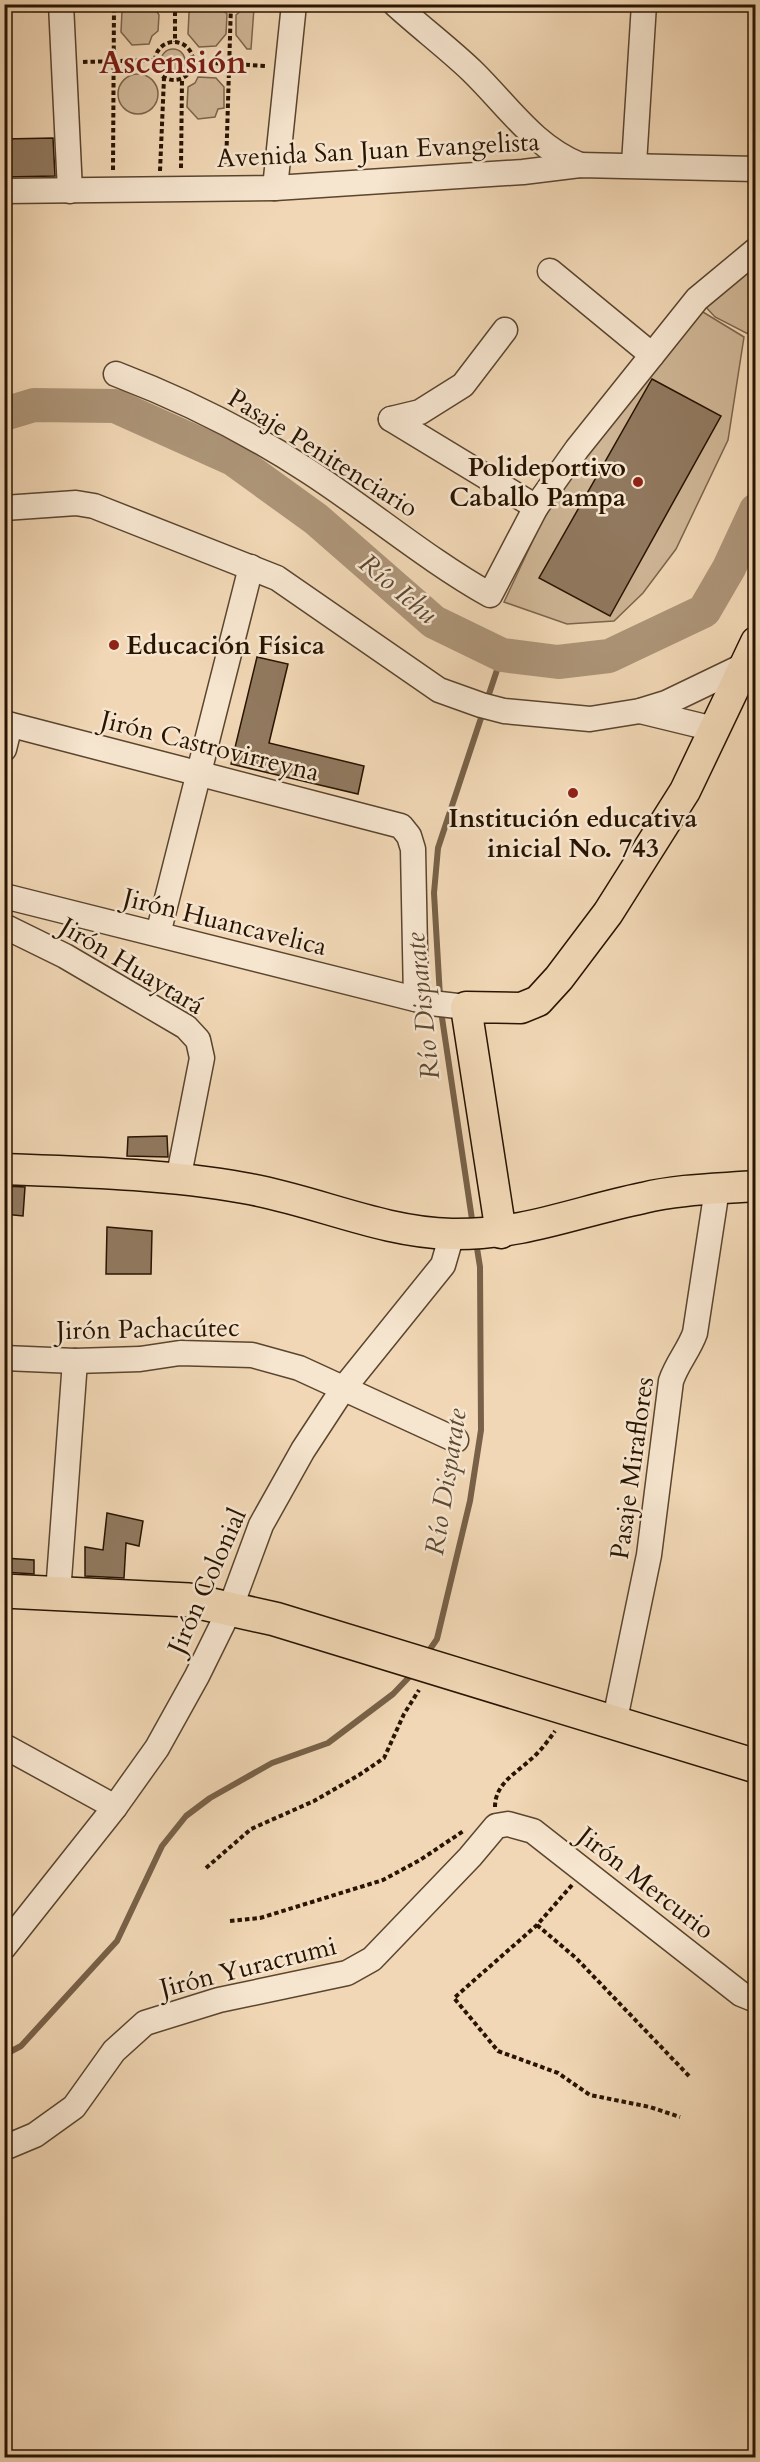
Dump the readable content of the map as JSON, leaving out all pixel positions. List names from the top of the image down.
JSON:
{
  "streets": {
    "street": [
      "Avenida San Juan Evangelista",
      "Pasaje Penitenciario",
      "Jirón Castrovirreyna",
      "Jirón Huancavelica",
      "Jirón Huaytará",
      "Jirón Pachacútec",
      "Pasaje Miraflores",
      "Jirón Colonial",
      "Jirón Mercurio",
      "Jirón Yuracrumi"
    ]
  },
  "crossings": [
    ["Jirón Castrovirreyna", "Jirón Huancavelica"],
    ["Jirón Pachacútec", "Jirón Colonial"],
    ["Jirón Mercurio", "Jirón Yuracrumi"]
  ],
  "districts": ["Ascensión"],
  "water": ["Río Ichu", "Río Disparate"],
  "places": ["Polideportivo Caballo Pampa", "Educación Física", "Institución educativa inicial No. 743"]
}
